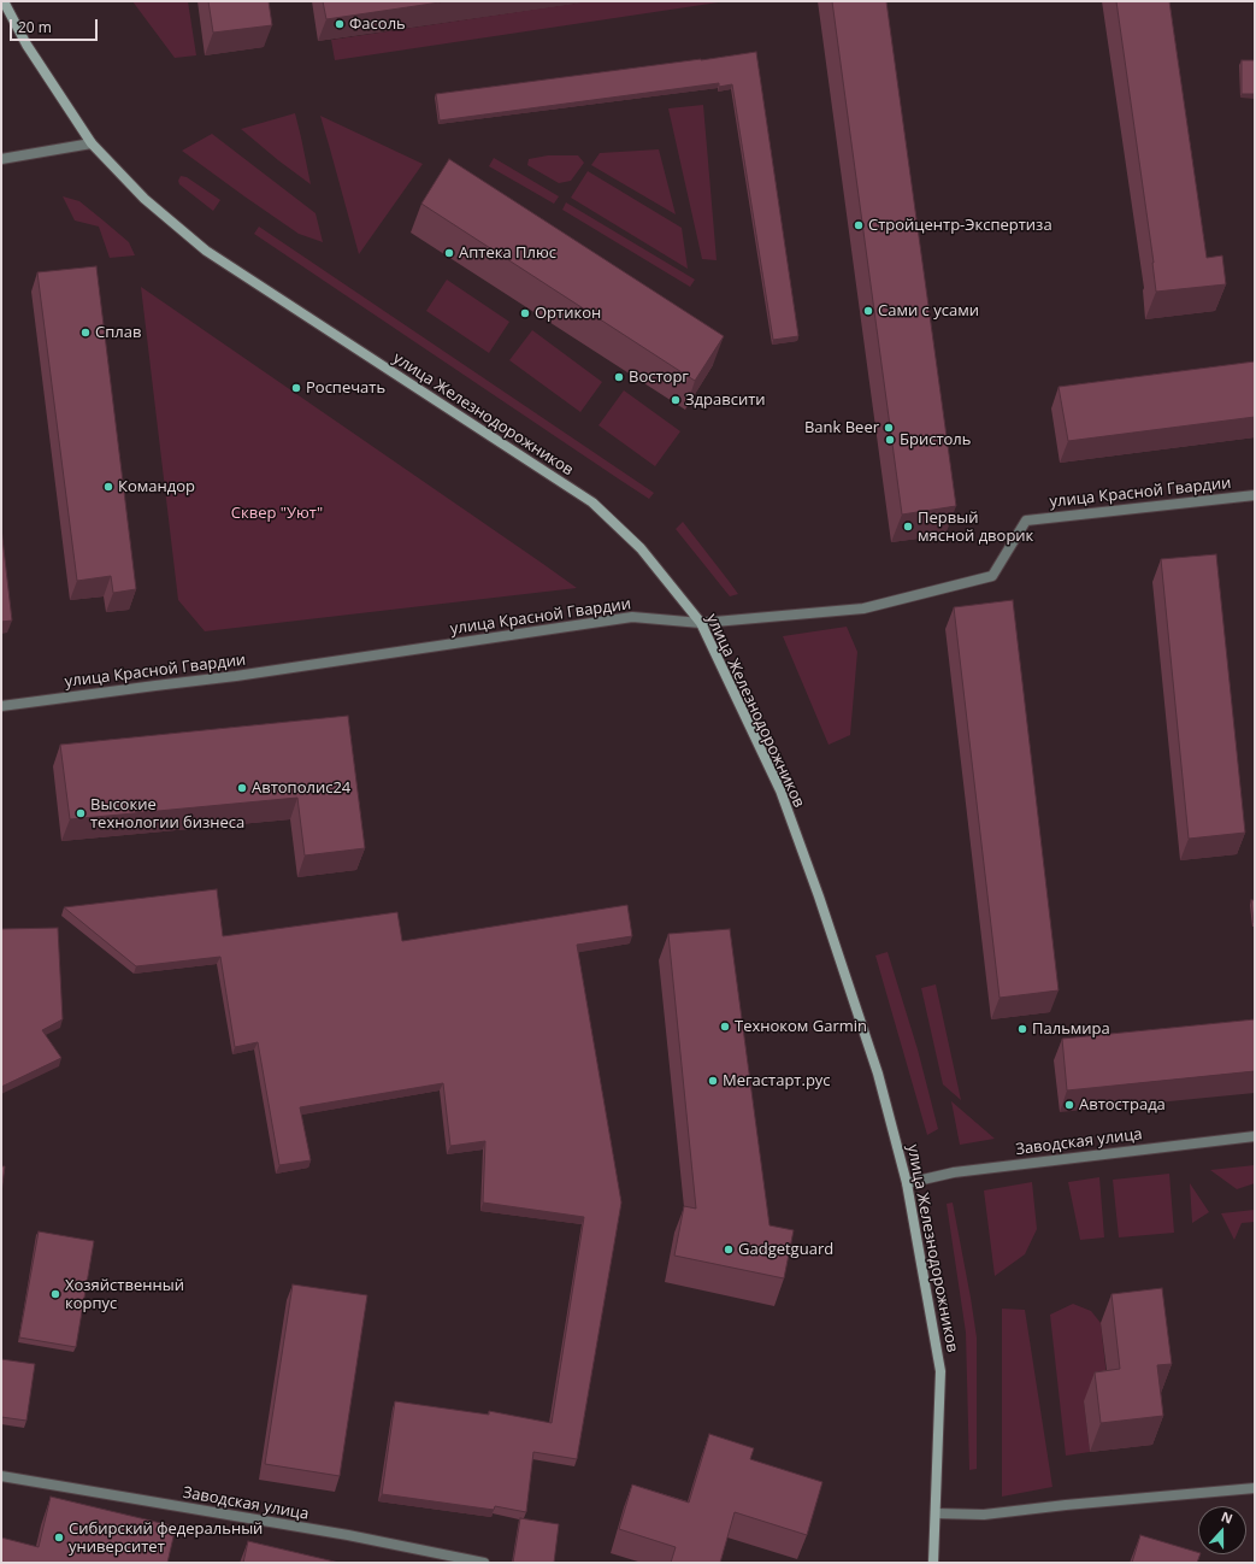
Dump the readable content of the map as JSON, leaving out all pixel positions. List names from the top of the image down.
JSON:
{
  "streets": {
    "street": ["улица Железнодорожников", "улица Красной Гвардии", "Заводская улица"]
  },
  "crossings": [
    ["улица Железнодорожников", "улица Красной Гвардии"],
    ["улица Железнодорожников", "Заводская улица"]
  ],
  "parks": ["Сквер \"Уют\""],
  "places": [
    "Фасоль",
    "Стройцентр-Экспертиза",
    "Аптека Плюс",
    "Сами с усами",
    "Ортикон",
    "Сплав",
    "Восторг",
    "Роспечать",
    "Здравсити",
    "Bank Beer",
    "Бристоль",
    "Командор",
    "Первый мясной дворик",
    "Автополис24",
    "Высокие технологии бизнеса",
    "Техноком Garmin",
    "Пальмира",
    "Мегастарт.рус",
    "Автострада",
    "Gadgetguard",
    "Хозяйственный корпус",
    "Сибирский федеральный университет"
  ],
  "scale_bar": "20 m",
  "north": "top"
}
